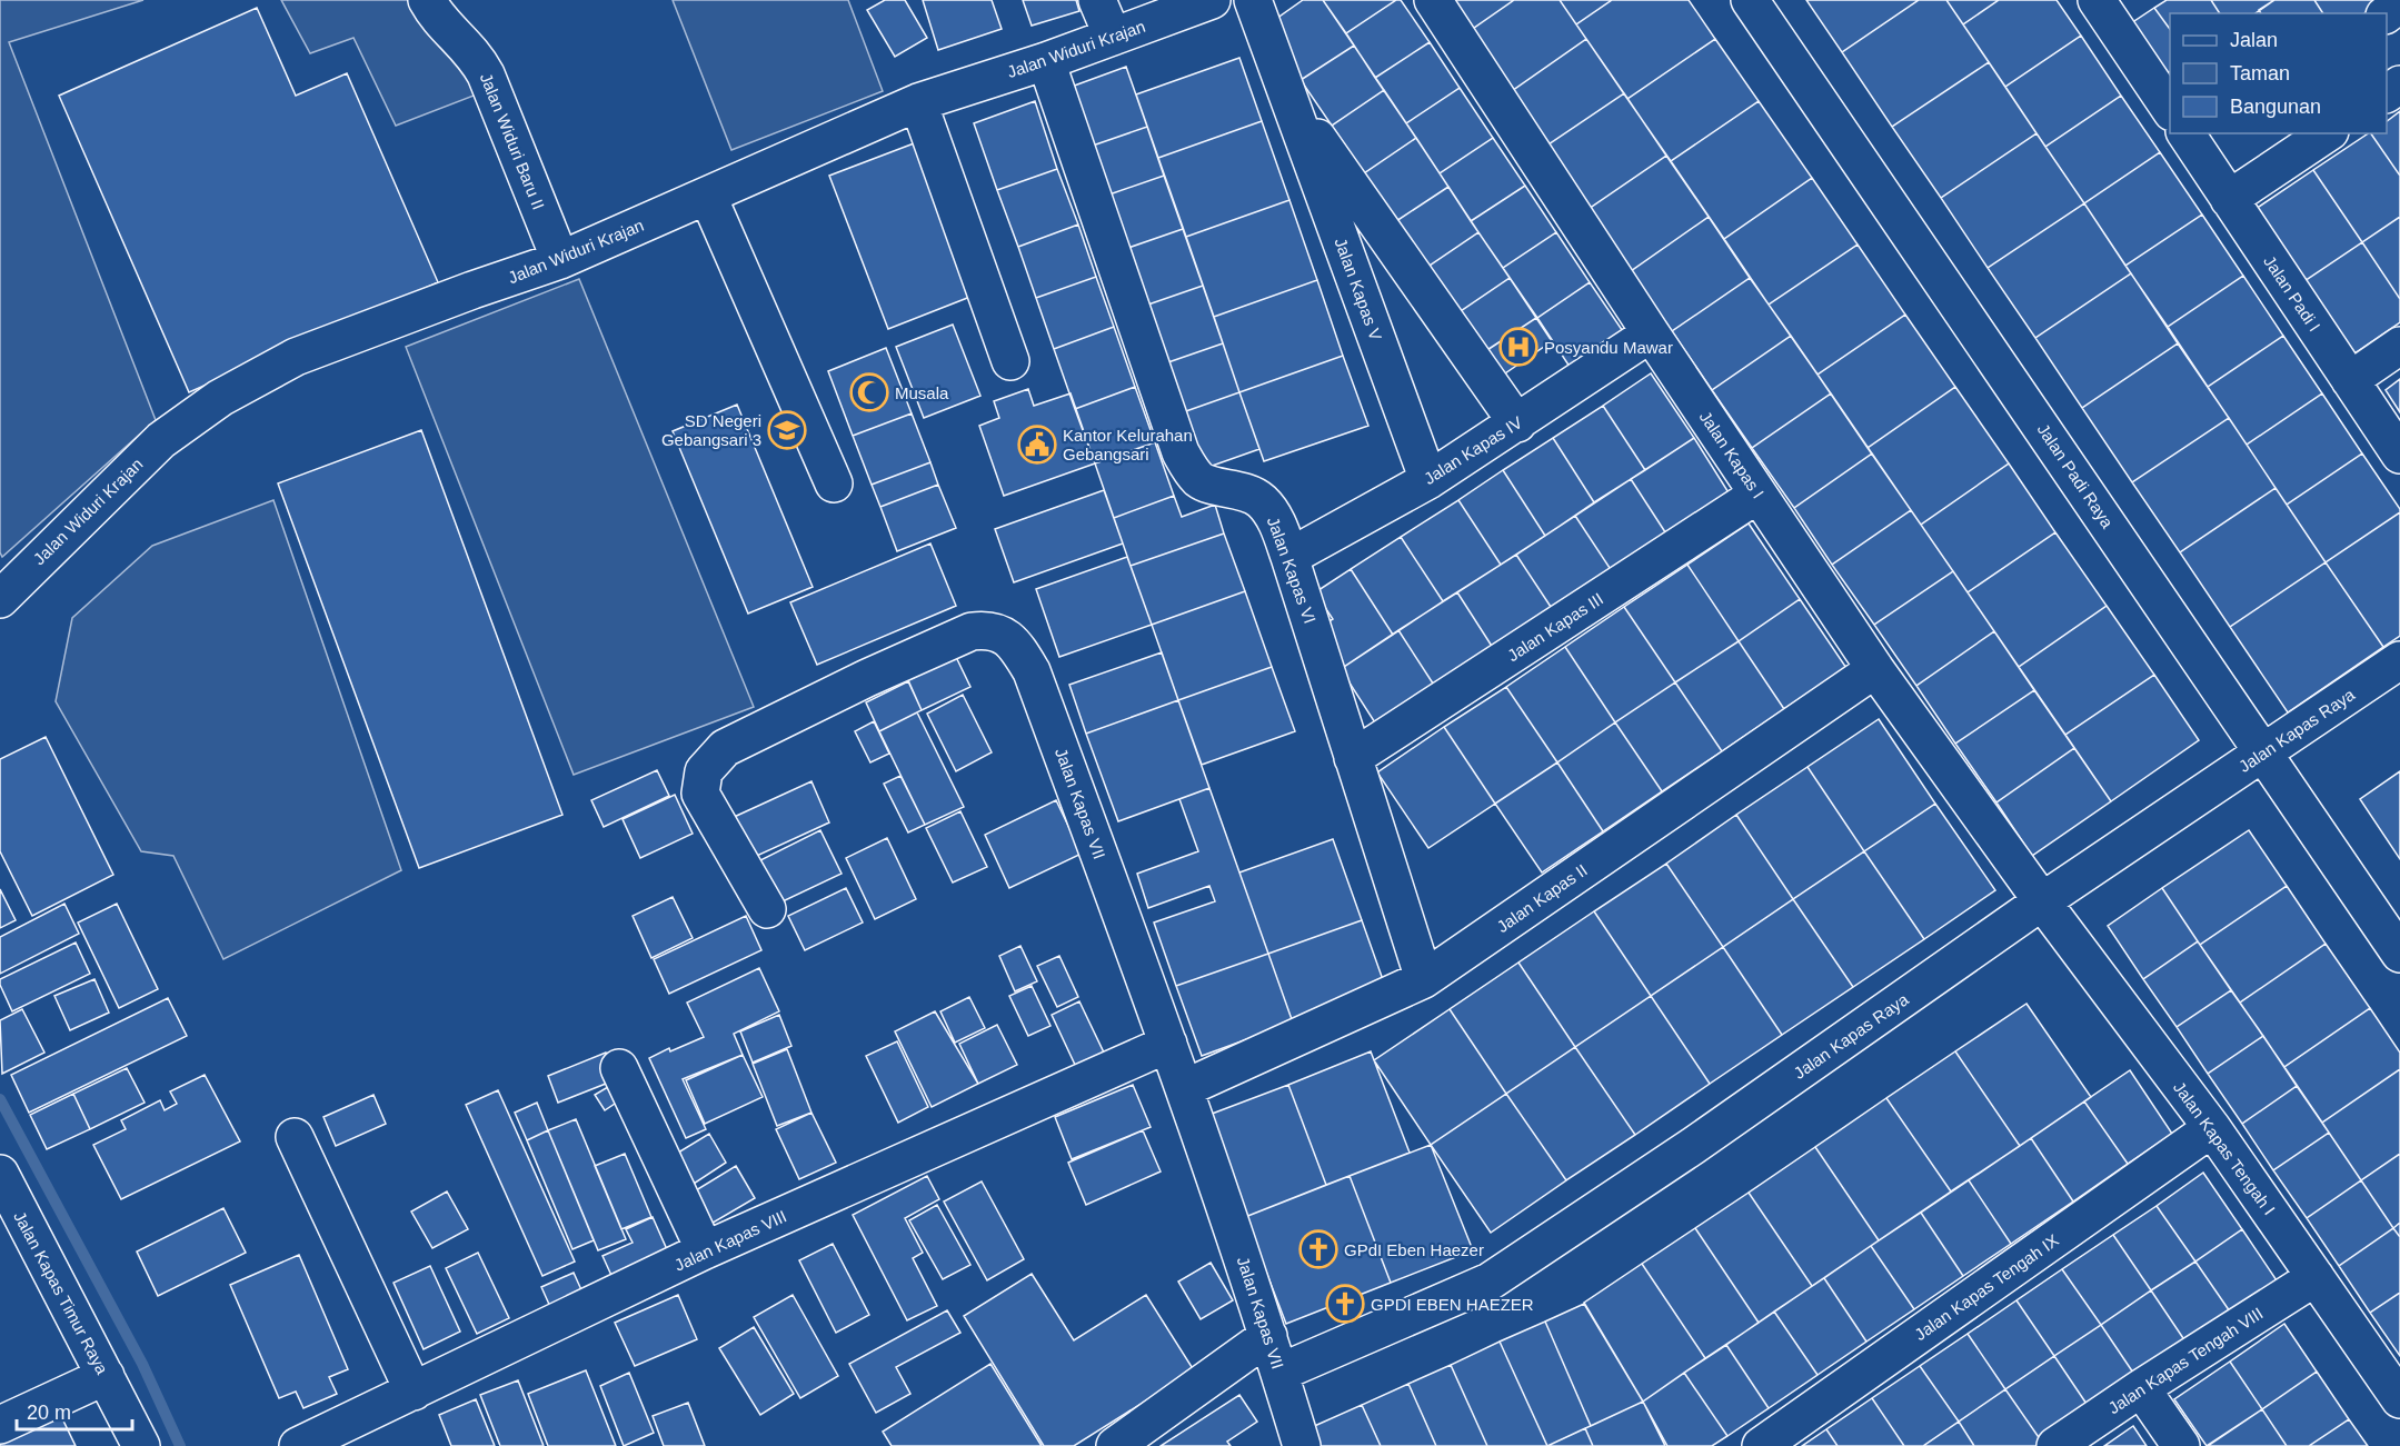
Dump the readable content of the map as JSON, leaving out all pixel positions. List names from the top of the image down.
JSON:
{
  "streets": {
    "street": [
      "Jalan Widuri Krajan",
      "Jalan Widuri Baru II",
      "Jalan Kapas V",
      "Jalan Padi I",
      "Jalan Kapas IV",
      "Jalan Kapas I",
      "Jalan Padi Raya",
      "Jalan Kapas VI",
      "Jalan Kapas III",
      "Jalan Kapas Raya",
      "Jalan Kapas VII",
      "Jalan Kapas II",
      "Jalan Kapas Tengah I",
      "Jalan Kapas VIII",
      "Jalan Kapas Tengah IX",
      "Jalan Kapas Timur Raya",
      "Jalan Kapas Tengah VIII"
    ]
  },
  "crossings": [
    ["Jalan Widuri Krajan", "Jalan Widuri Baru II"],
    ["Jalan Widuri Krajan", "Jalan Kapas VI"],
    ["Jalan Kapas V", "Jalan Kapas IV"],
    ["Jalan Kapas IV", "Jalan Kapas I"],
    ["Jalan Kapas IV", "Jalan Kapas VI"],
    ["Jalan Kapas I", "Jalan Kapas III"],
    ["Jalan Kapas I", "Jalan Kapas Raya"],
    ["Jalan Kapas I", "Jalan Kapas II"],
    ["Jalan Kapas I", "Jalan Kapas Tengah I"],
    ["Jalan Padi Raya", "Jalan Kapas Raya"],
    ["Jalan Kapas VI", "Jalan Kapas III"],
    ["Jalan Kapas VI", "Jalan Kapas II"],
    ["Jalan Kapas Raya", "Jalan Kapas VII"],
    ["Jalan Kapas Raya", "Jalan Kapas Tengah I"],
    ["Jalan Kapas VII", "Jalan Kapas II"],
    ["Jalan Kapas VII", "Jalan Kapas VIII"],
    ["Jalan Kapas Tengah I", "Jalan Kapas Tengah IX"],
    ["Jalan Kapas Tengah I", "Jalan Kapas Tengah VIII"]
  ],
  "places": {
    "hospital": ["Posyandu Mawar"],
    "mosque": ["Musala"],
    "school or university": ["SD Negeri Gebangsari 3"],
    "public building": ["Kantor Kelurahan Gebangsari"],
    "church": ["GPdI Eben Haezer", "GPDI EBEN HAEZER"]
  },
  "legend": ["Jalan", "Taman", "Bangunan"],
  "scale_bar": "20 m"
}
